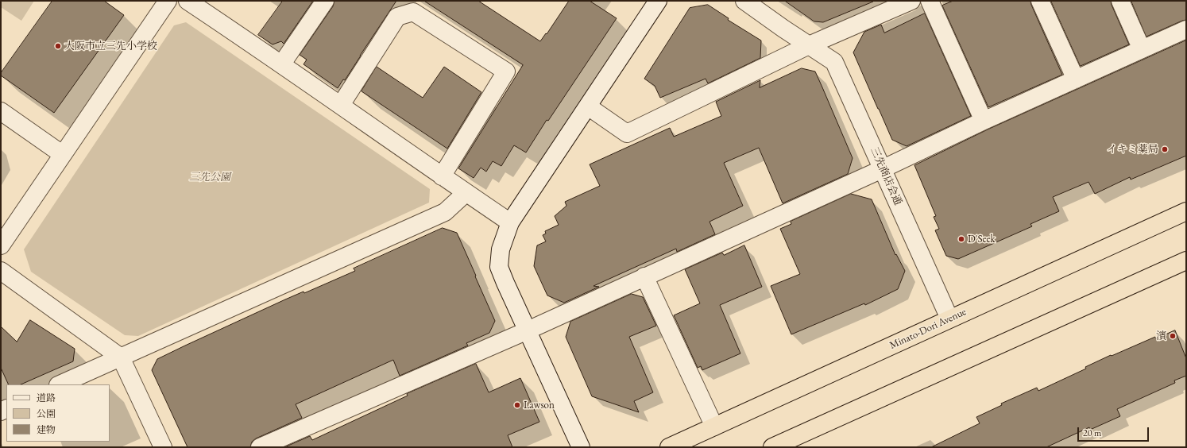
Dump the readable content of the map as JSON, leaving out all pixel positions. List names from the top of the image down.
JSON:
{
  "streets": {
    "highway": ["Minato-Dori Avenue"],
    "street": ["三先商店会通"]
  },
  "crossings": [
    ["三先商店会通", "Minato-Dori Avenue"]
  ],
  "parks": ["三先公園"],
  "places": [
    "大阪市立三先小学校",
    "イキミ薬局",
    "D'Seek",
    "濱",
    "Lawson"
  ],
  "legend": ["道路", "公園", "建物"],
  "scale_bar": "20 m"
}
